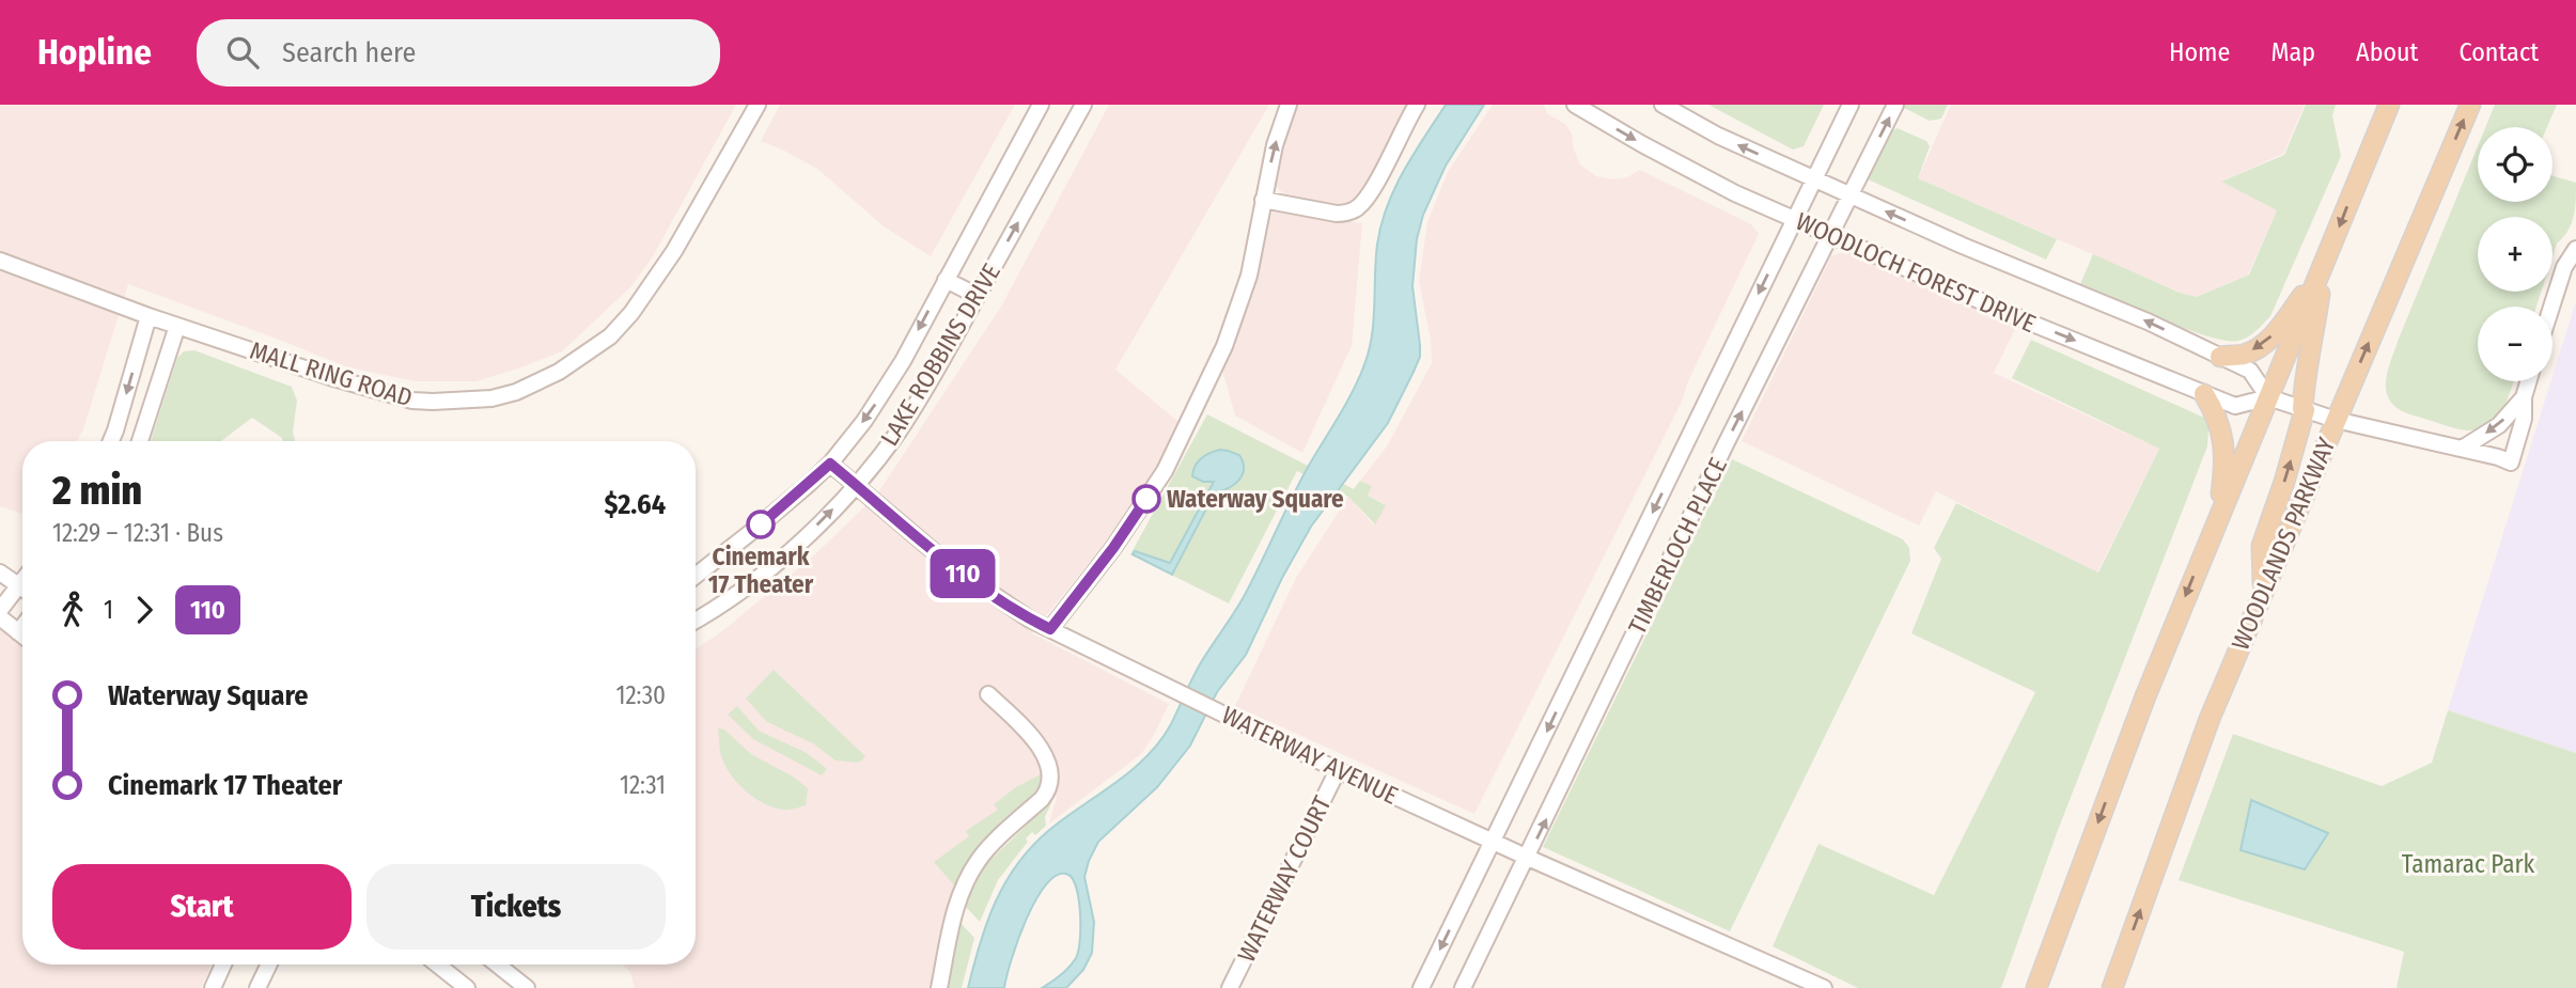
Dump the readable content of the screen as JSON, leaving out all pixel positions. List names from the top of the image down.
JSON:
{
  "streets": {
    "main road": ["WOODLANDS PARKWAY"],
    "street": [
      "WOODLOCH FOREST DRIVE",
      "LAKE ROBBINS DRIVE",
      "MALL RING ROAD",
      "TIMBERLOCH PLACE",
      "WATERWAY AVENUE",
      "WATERWAY COURT"
    ]
  },
  "crossings": [
    ["WOODLOCH FOREST DRIVE", "TIMBERLOCH PLACE"],
    ["LAKE ROBBINS DRIVE", "WATERWAY AVENUE"],
    ["TIMBERLOCH PLACE", "WATERWAY AVENUE"],
    ["WATERWAY AVENUE", "WATERWAY COURT"]
  ],
  "parks": ["Tamarac Park"],
  "places": ["Waterway Square", "Cinemark 17 Theater"],
  "lines": ["bus line 110"],
  "page": {
    "header": "Hopline",
    "search": "Search here",
    "nav": [
      "Home",
      "Map",
      "About",
      "Contact"
    ],
    "on_map": "110",
    "map_buttons": ["+", "−"],
    "heading": ["2 min", "12:29 – 12:31 · Bus", "$2.64"],
    "legs": ["1", "110"],
    "list": [
      {
        "name": "Waterway Square",
        "value": "12:30"
      },
      {
        "name": "Cinemark 17 Theater",
        "value": "12:31"
      }
    ],
    "buttons": ["Start", "Tickets"]
  }
}
